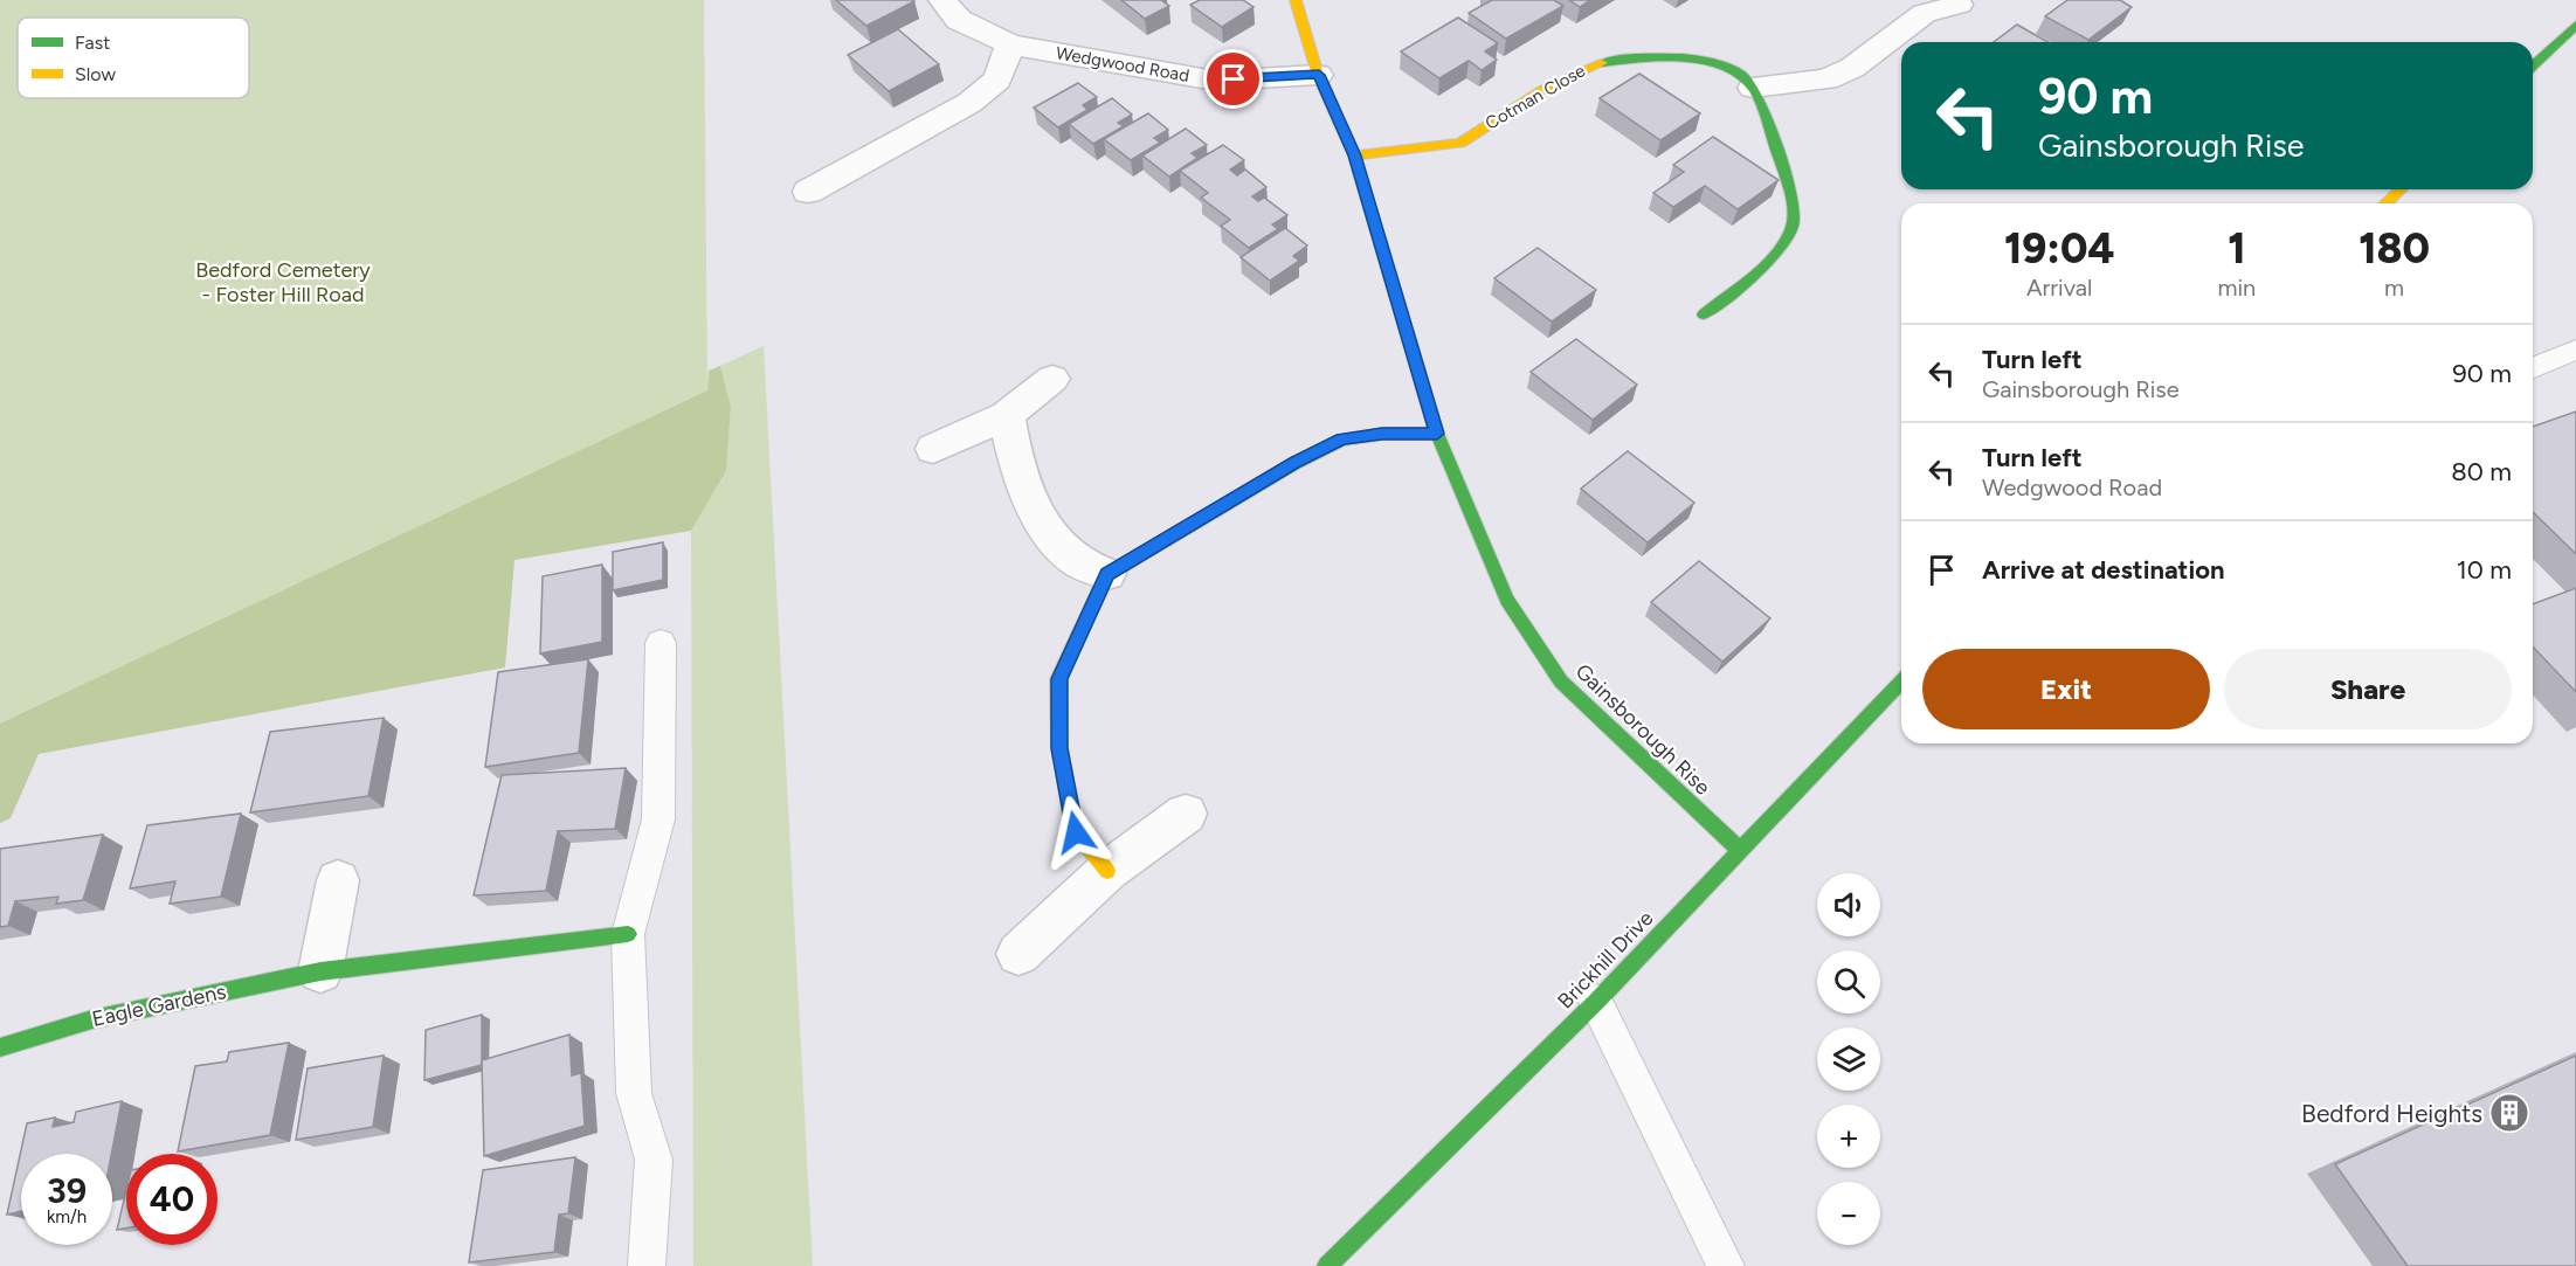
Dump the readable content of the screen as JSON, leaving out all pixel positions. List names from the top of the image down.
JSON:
{
  "streets": {
    "street": [
      "Wedgwood Road",
      "Cotman Close",
      "Gainsborough Rise",
      "Brickhill Drive",
      "Eagle Gardens"
    ]
  },
  "crossings": [
    ["Wedgwood Road", "Gainsborough Rise"],
    ["Cotman Close", "Gainsborough Rise"],
    ["Gainsborough Rise", "Brickhill Drive"]
  ],
  "parks": ["Bedford Cemetery - Foster Hill Road"],
  "places": {
    "building": ["Bedford Heights"]
  },
  "legend": ["Fast", "Slow"],
  "page": {
    "turn": ["90 m", "Gainsborough Rise"],
    "eta": [
      "19:04",
      "Arrival",
      "1",
      "min",
      "180",
      "m"
    ],
    "list": [
      {
        "name": "Turn left",
        "note": "Gainsborough Rise",
        "value": "90 m"
      },
      {
        "name": "Turn left",
        "note": "Wedgwood Road",
        "value": "80 m"
      },
      {
        "name": "Arrive at destination",
        "value": "10 m"
      }
    ],
    "buttons": ["Exit", "Share"],
    "map_buttons": ["+", "−"],
    "speed": "39 km/h",
    "limit": "40"
  }
}
